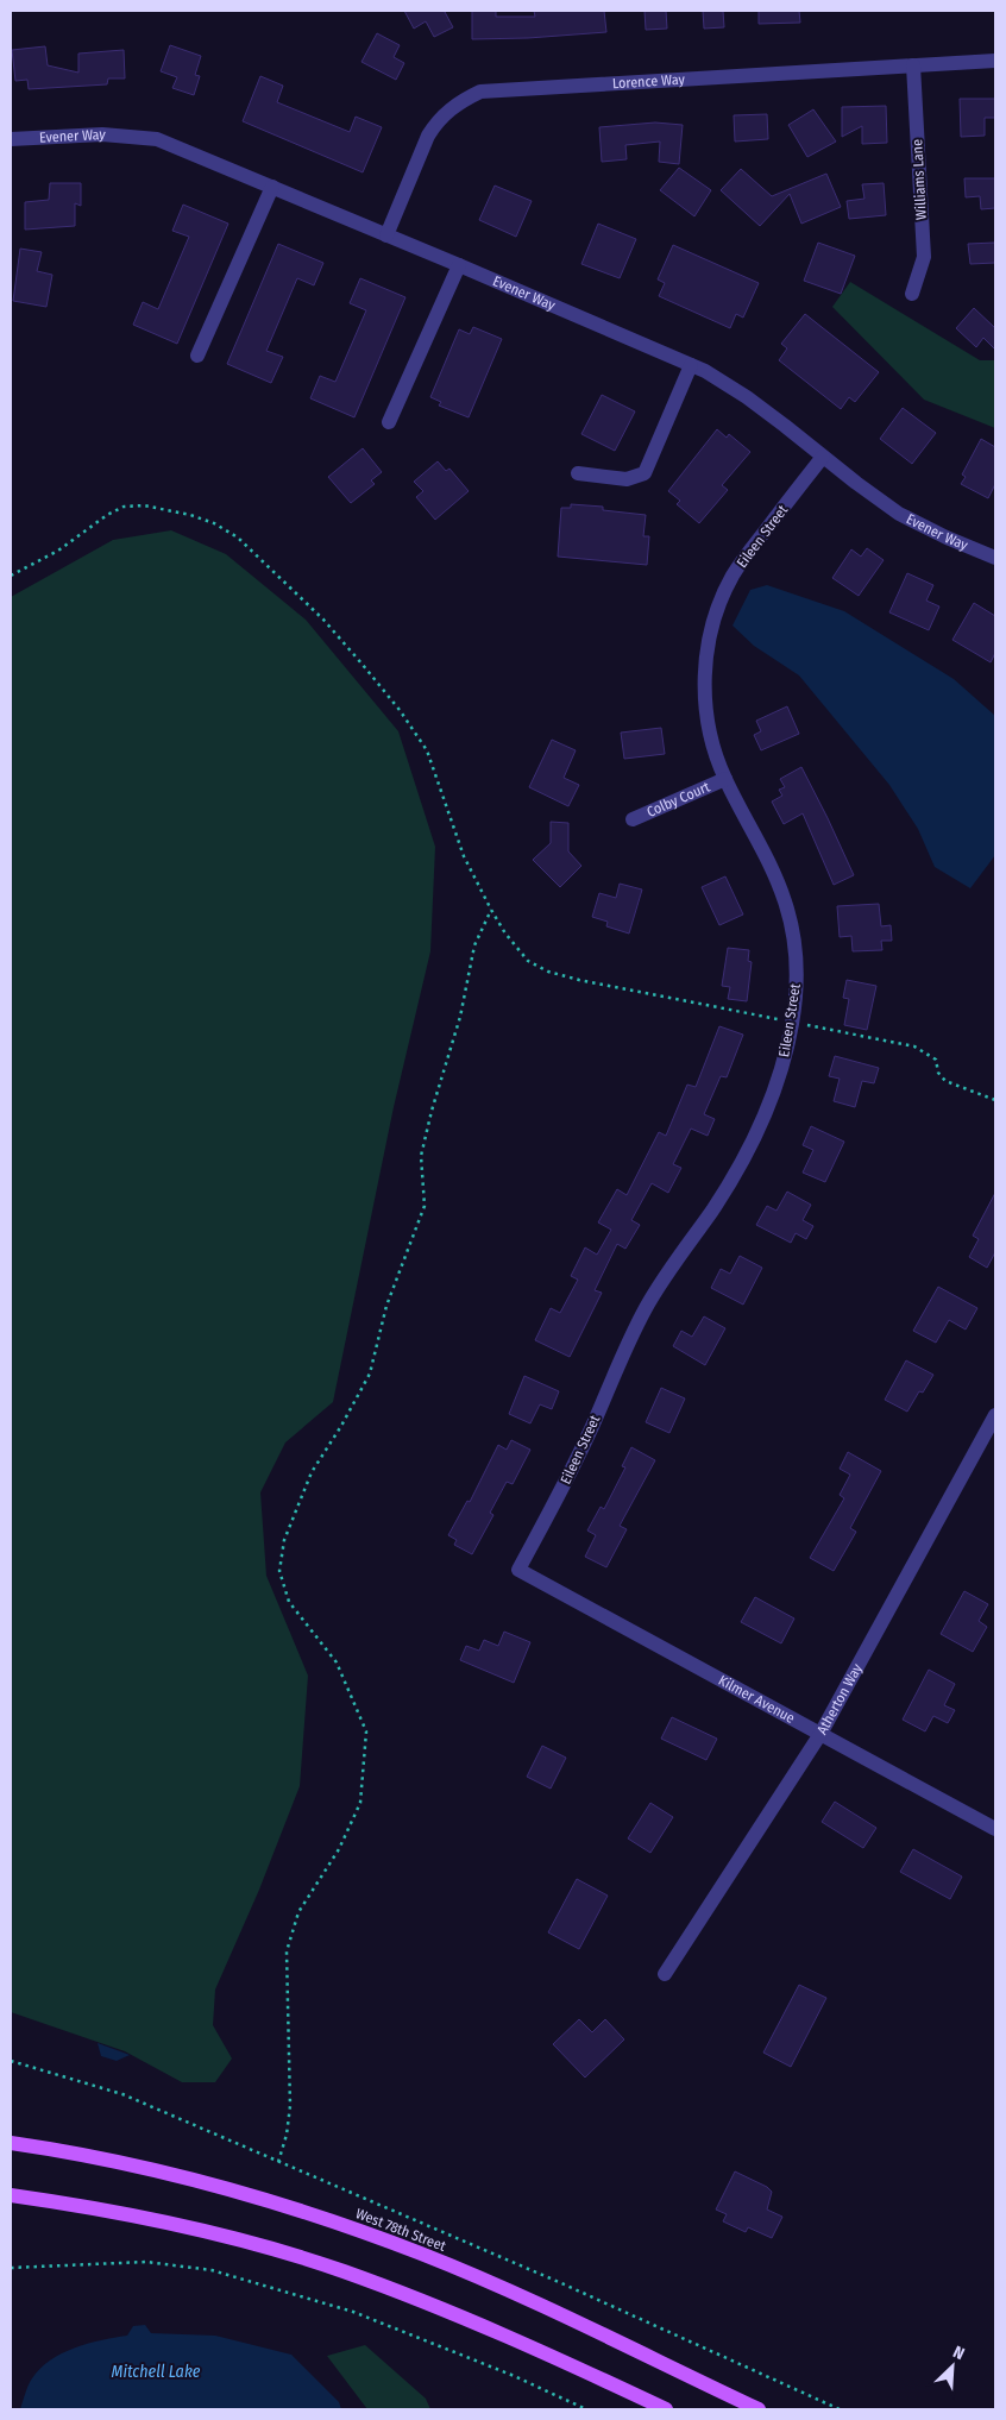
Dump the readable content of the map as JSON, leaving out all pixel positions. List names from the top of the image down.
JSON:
{
  "streets": {
    "main road": ["West 78th Street"],
    "street": [
      "Lorence Way",
      "Evener Way",
      "Williams Lane",
      "Eileen Street",
      "Colby Court",
      "Kilmer Avenue",
      "Atherton Way"
    ]
  },
  "crossings": [
    ["Lorence Way", "Evener Way"],
    ["Lorence Way", "Williams Lane"],
    ["Evener Way", "Eileen Street"],
    ["Eileen Street", "Colby Court"],
    ["Eileen Street", "Kilmer Avenue"],
    ["Kilmer Avenue", "Atherton Way"]
  ],
  "water": ["Mitchell Lake"],
  "north": "top right"
}
